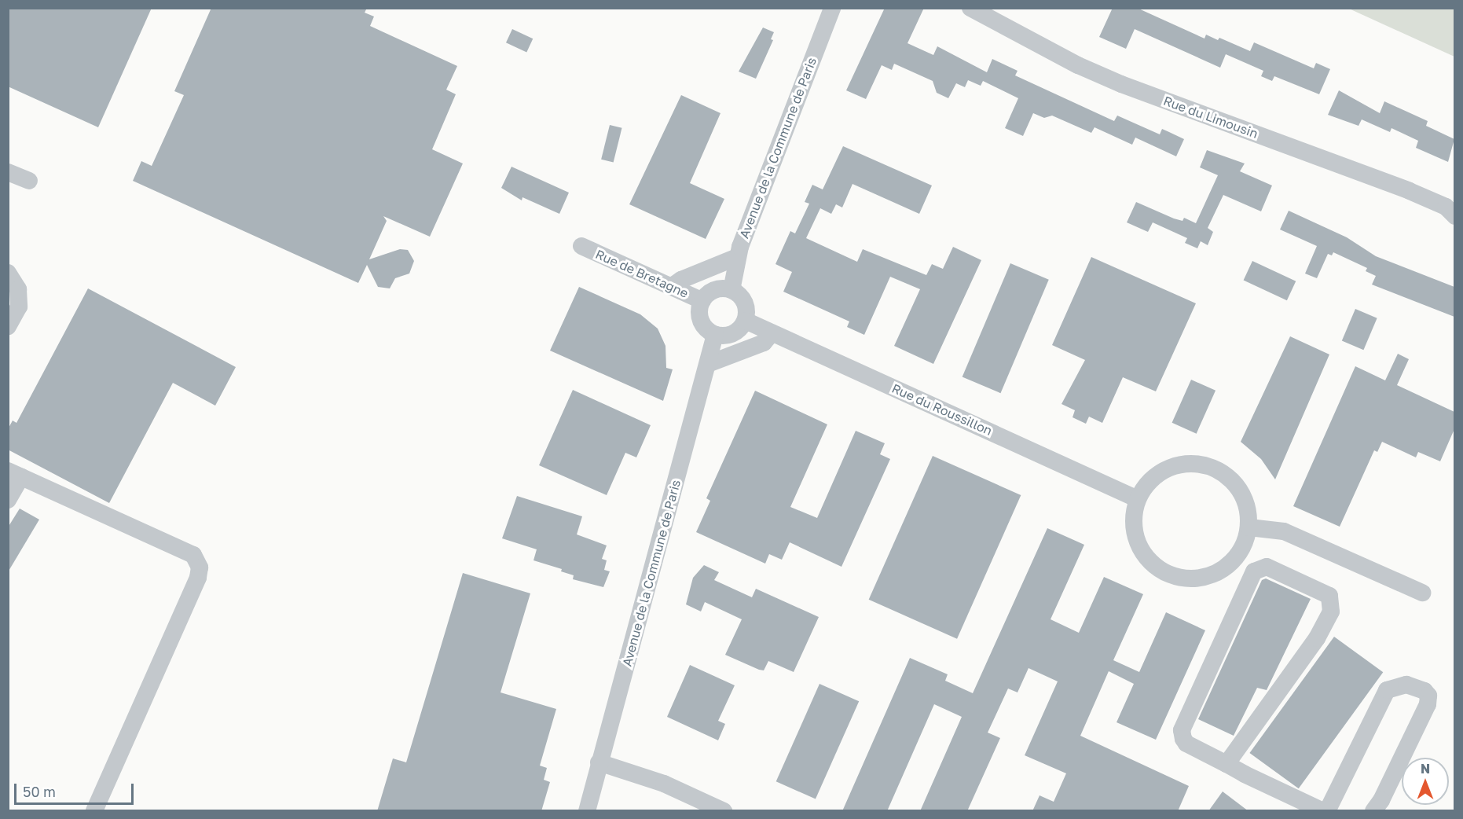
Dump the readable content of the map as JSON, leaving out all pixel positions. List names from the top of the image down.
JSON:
{
  "streets": {
    "street": [
      "Rue du Limousin",
      "Avenue de la Commune de Paris",
      "Rue de Bretagne",
      "Rue du Roussillon"
    ]
  },
  "crossings": [
    ["Avenue de la Commune de Paris", "Rue de Bretagne"],
    ["Avenue de la Commune de Paris", "Rue du Roussillon"],
    ["Rue de Bretagne", "Rue du Roussillon"]
  ],
  "scale_bar": "50 m",
  "north": "top"
}
